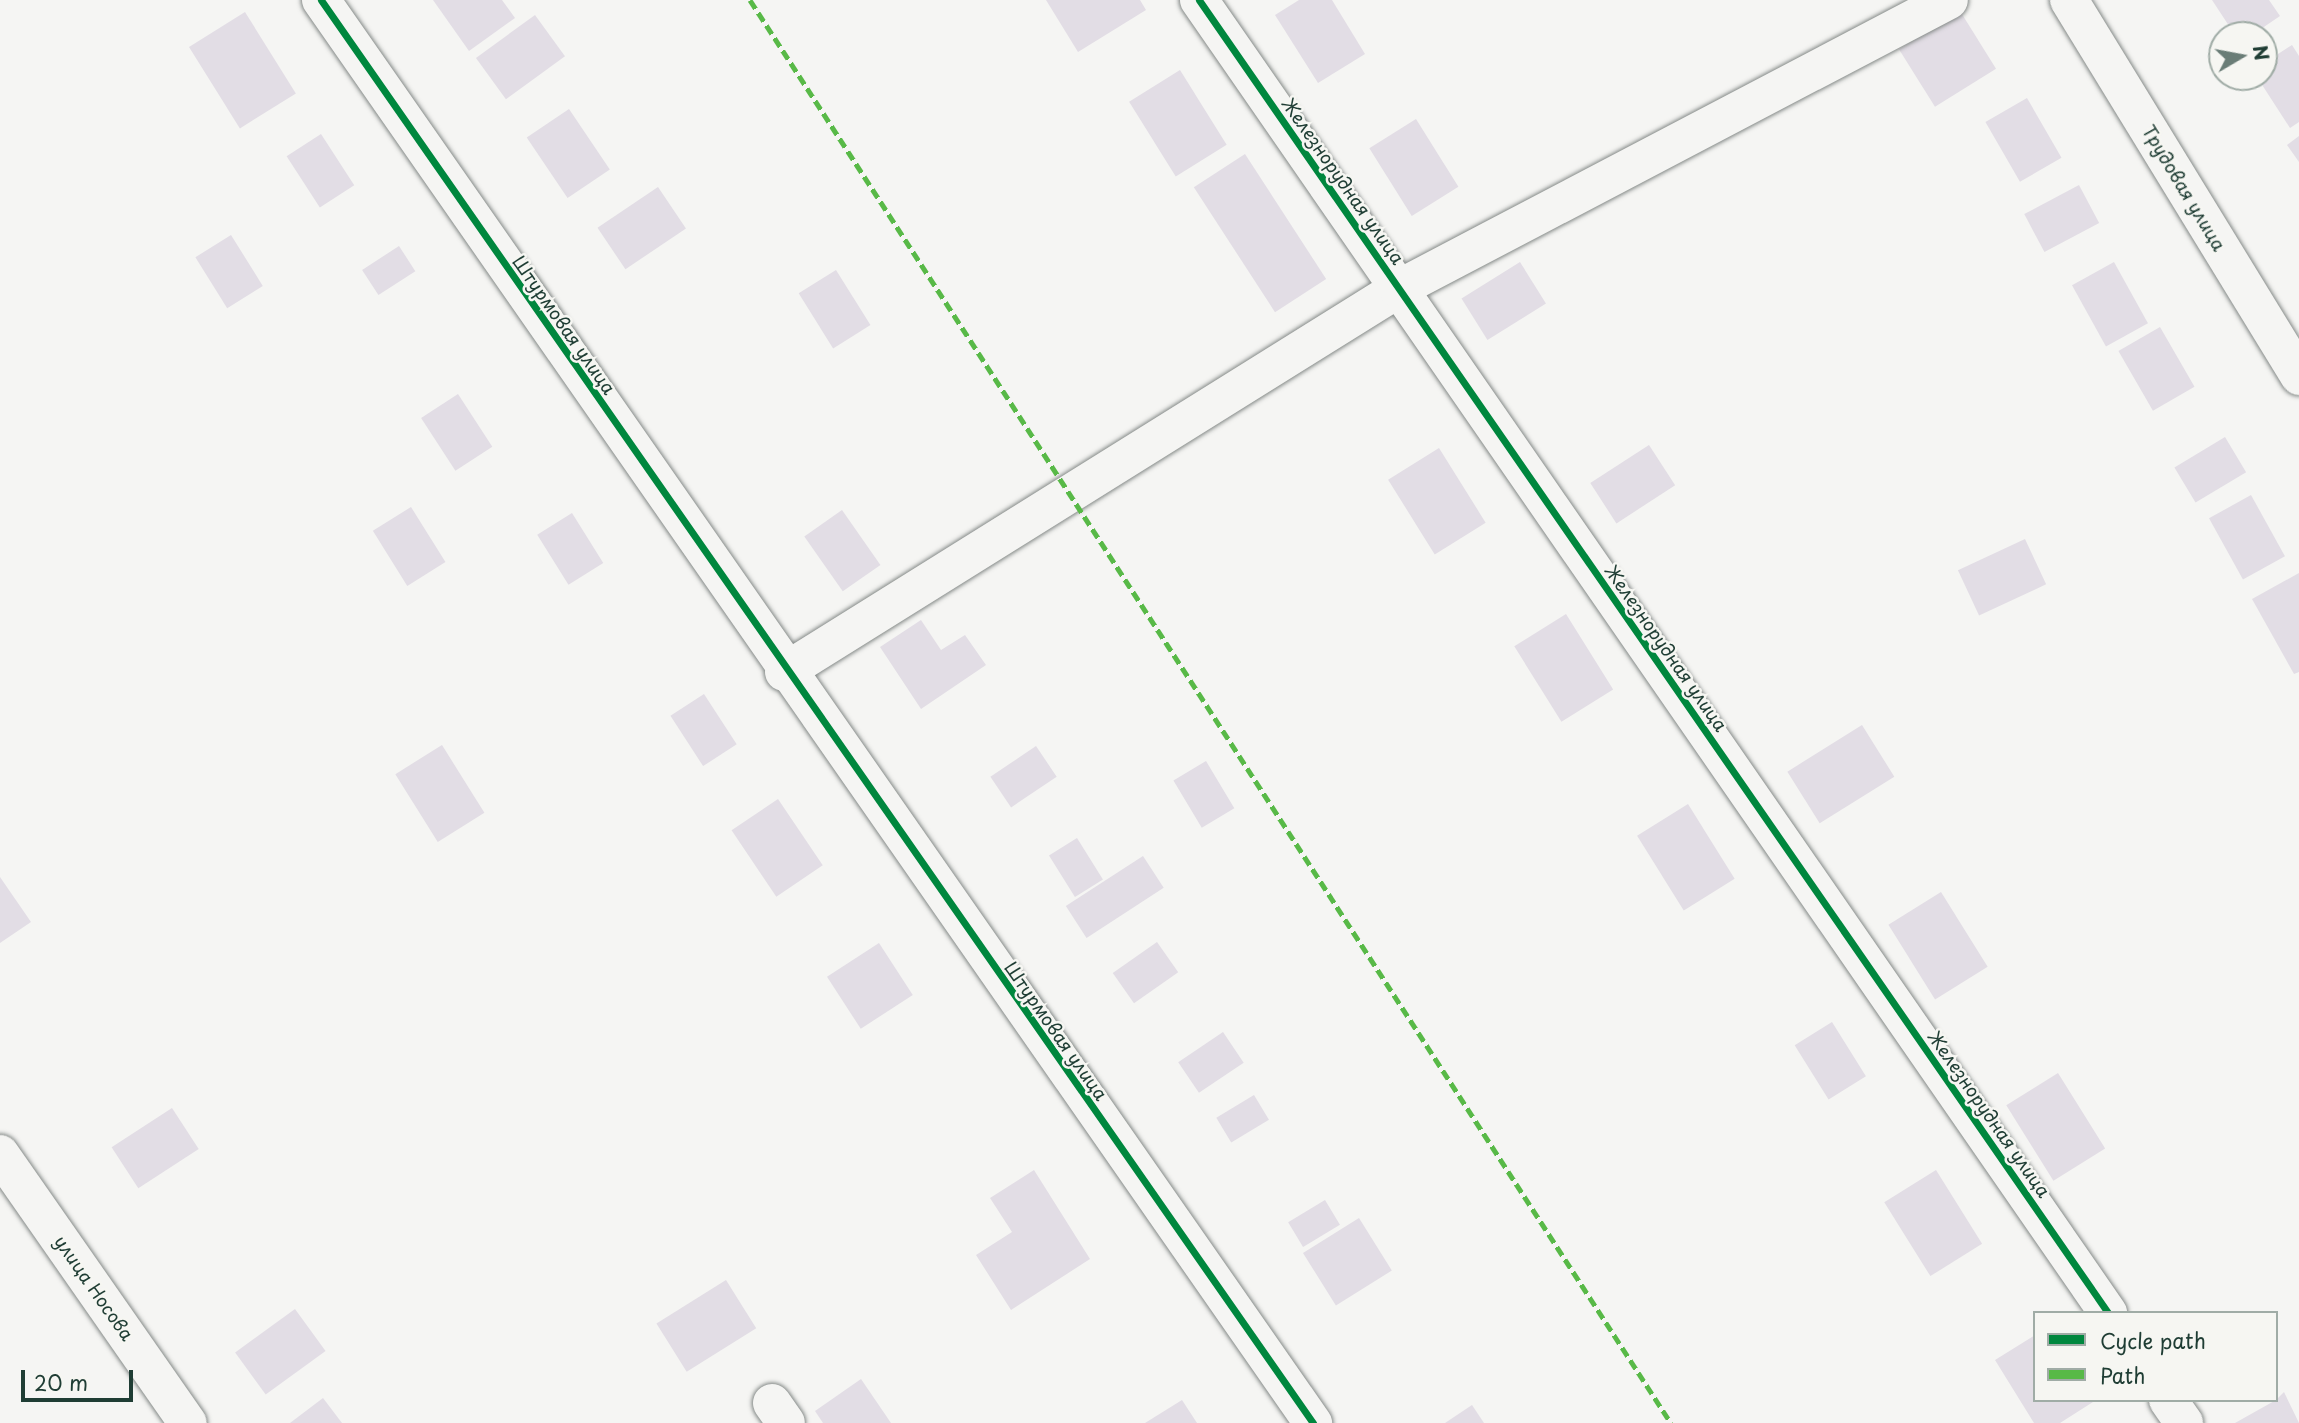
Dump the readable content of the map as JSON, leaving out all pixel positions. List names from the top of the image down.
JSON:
{
  "streets": {
    "street": [
      "Железнорудная улица",
      "Трудовая улица",
      "Штурмовая улица",
      "улица Носова"
    ]
  },
  "legend": ["Cycle path", "Path"],
  "scale_bar": "20 m",
  "north": "right"
}
